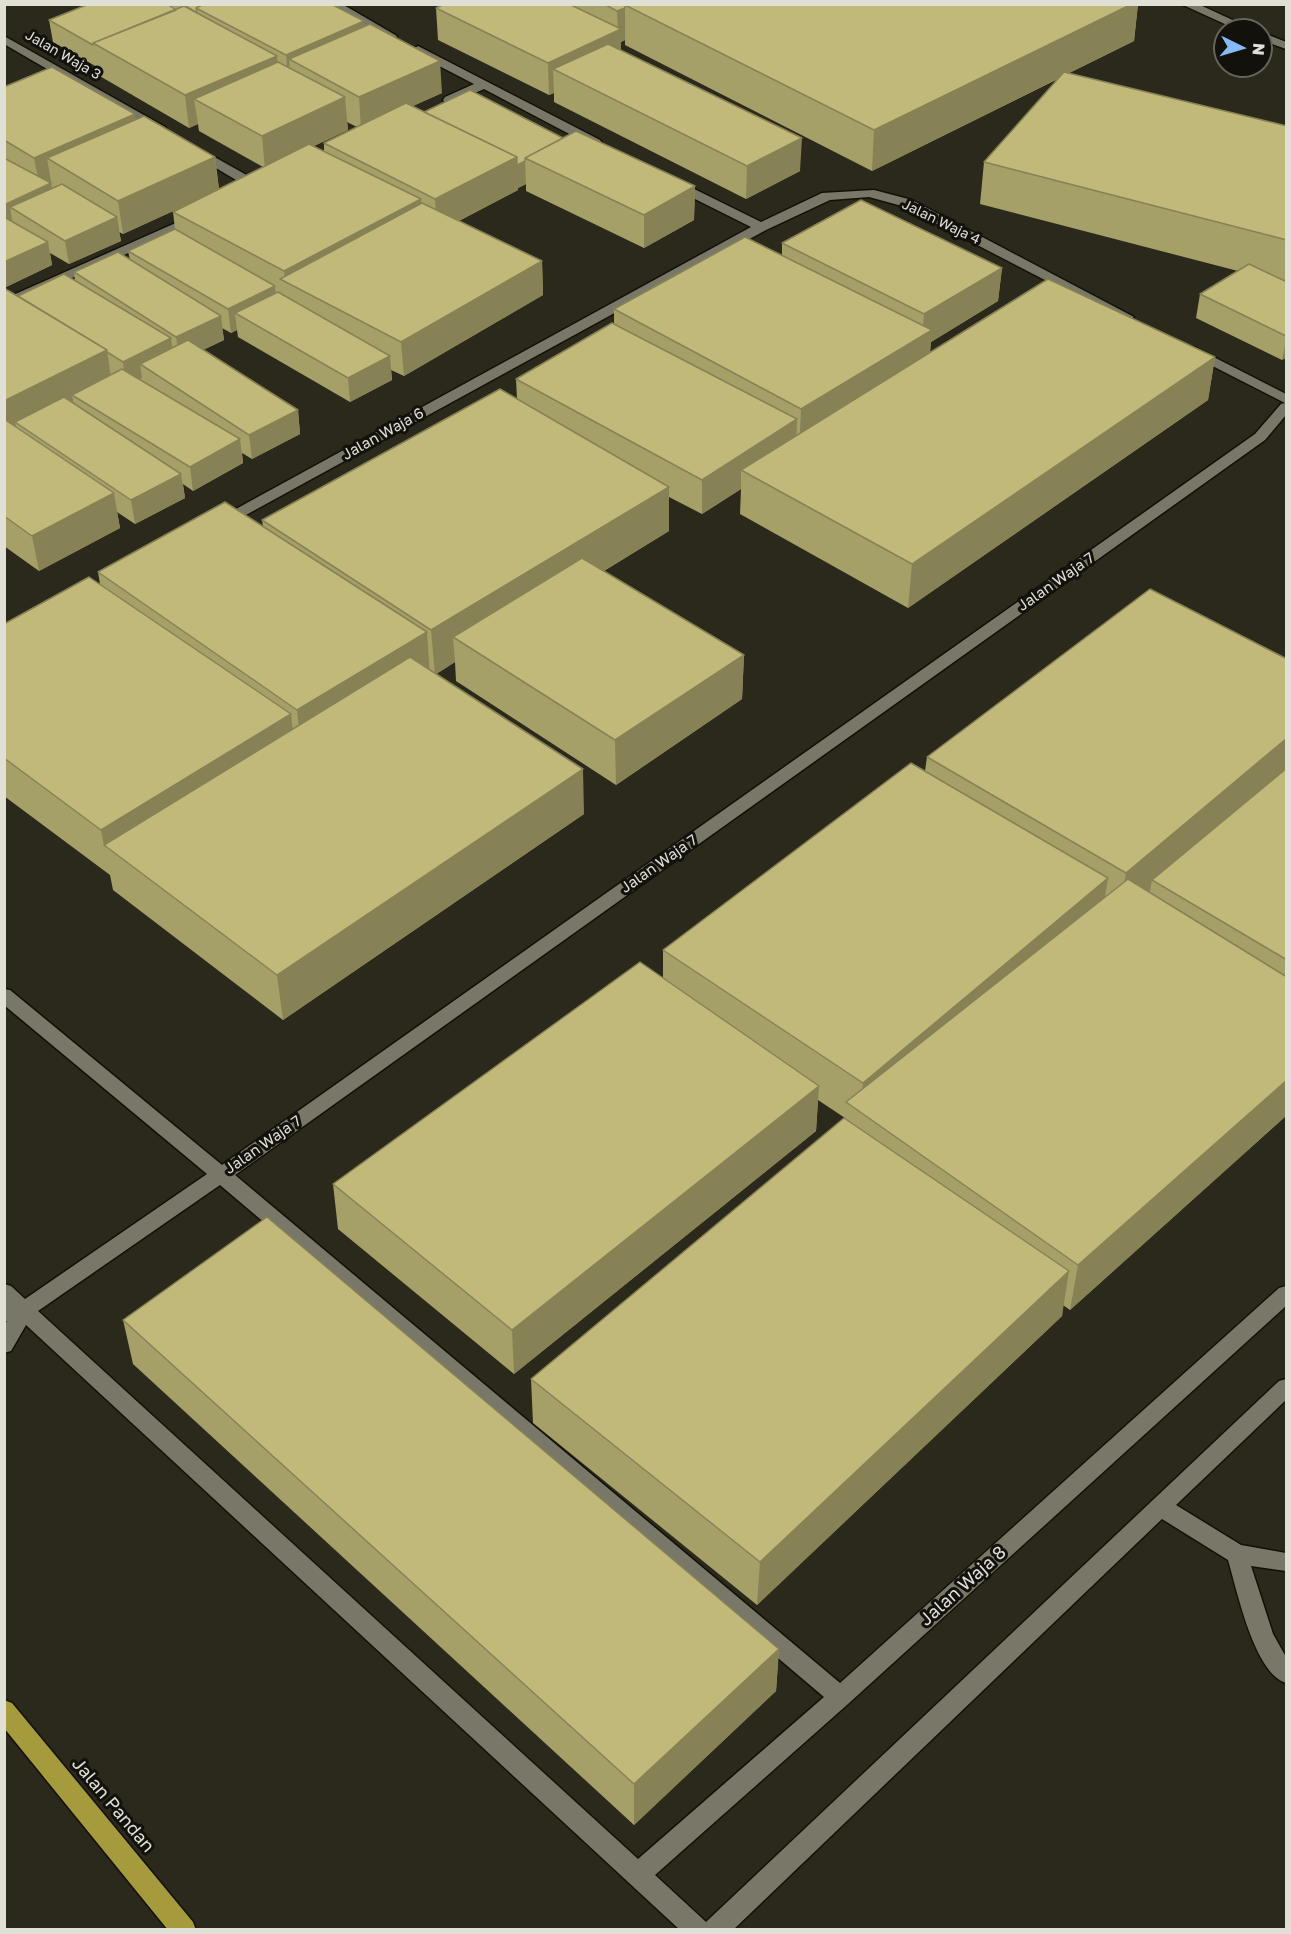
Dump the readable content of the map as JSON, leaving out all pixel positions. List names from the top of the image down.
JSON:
{
  "streets": {
    "highway": ["Jalan Pandan"],
    "street": [
      "Jalan Waja 3",
      "Jalan Waja 4",
      "Jalan Waja 6",
      "Jalan Waja 7",
      "Jalan Waja 8"
    ]
  },
  "crossings": [
    ["Jalan Waja 4", "Jalan Waja 6"]
  ],
  "north": "right"
}
